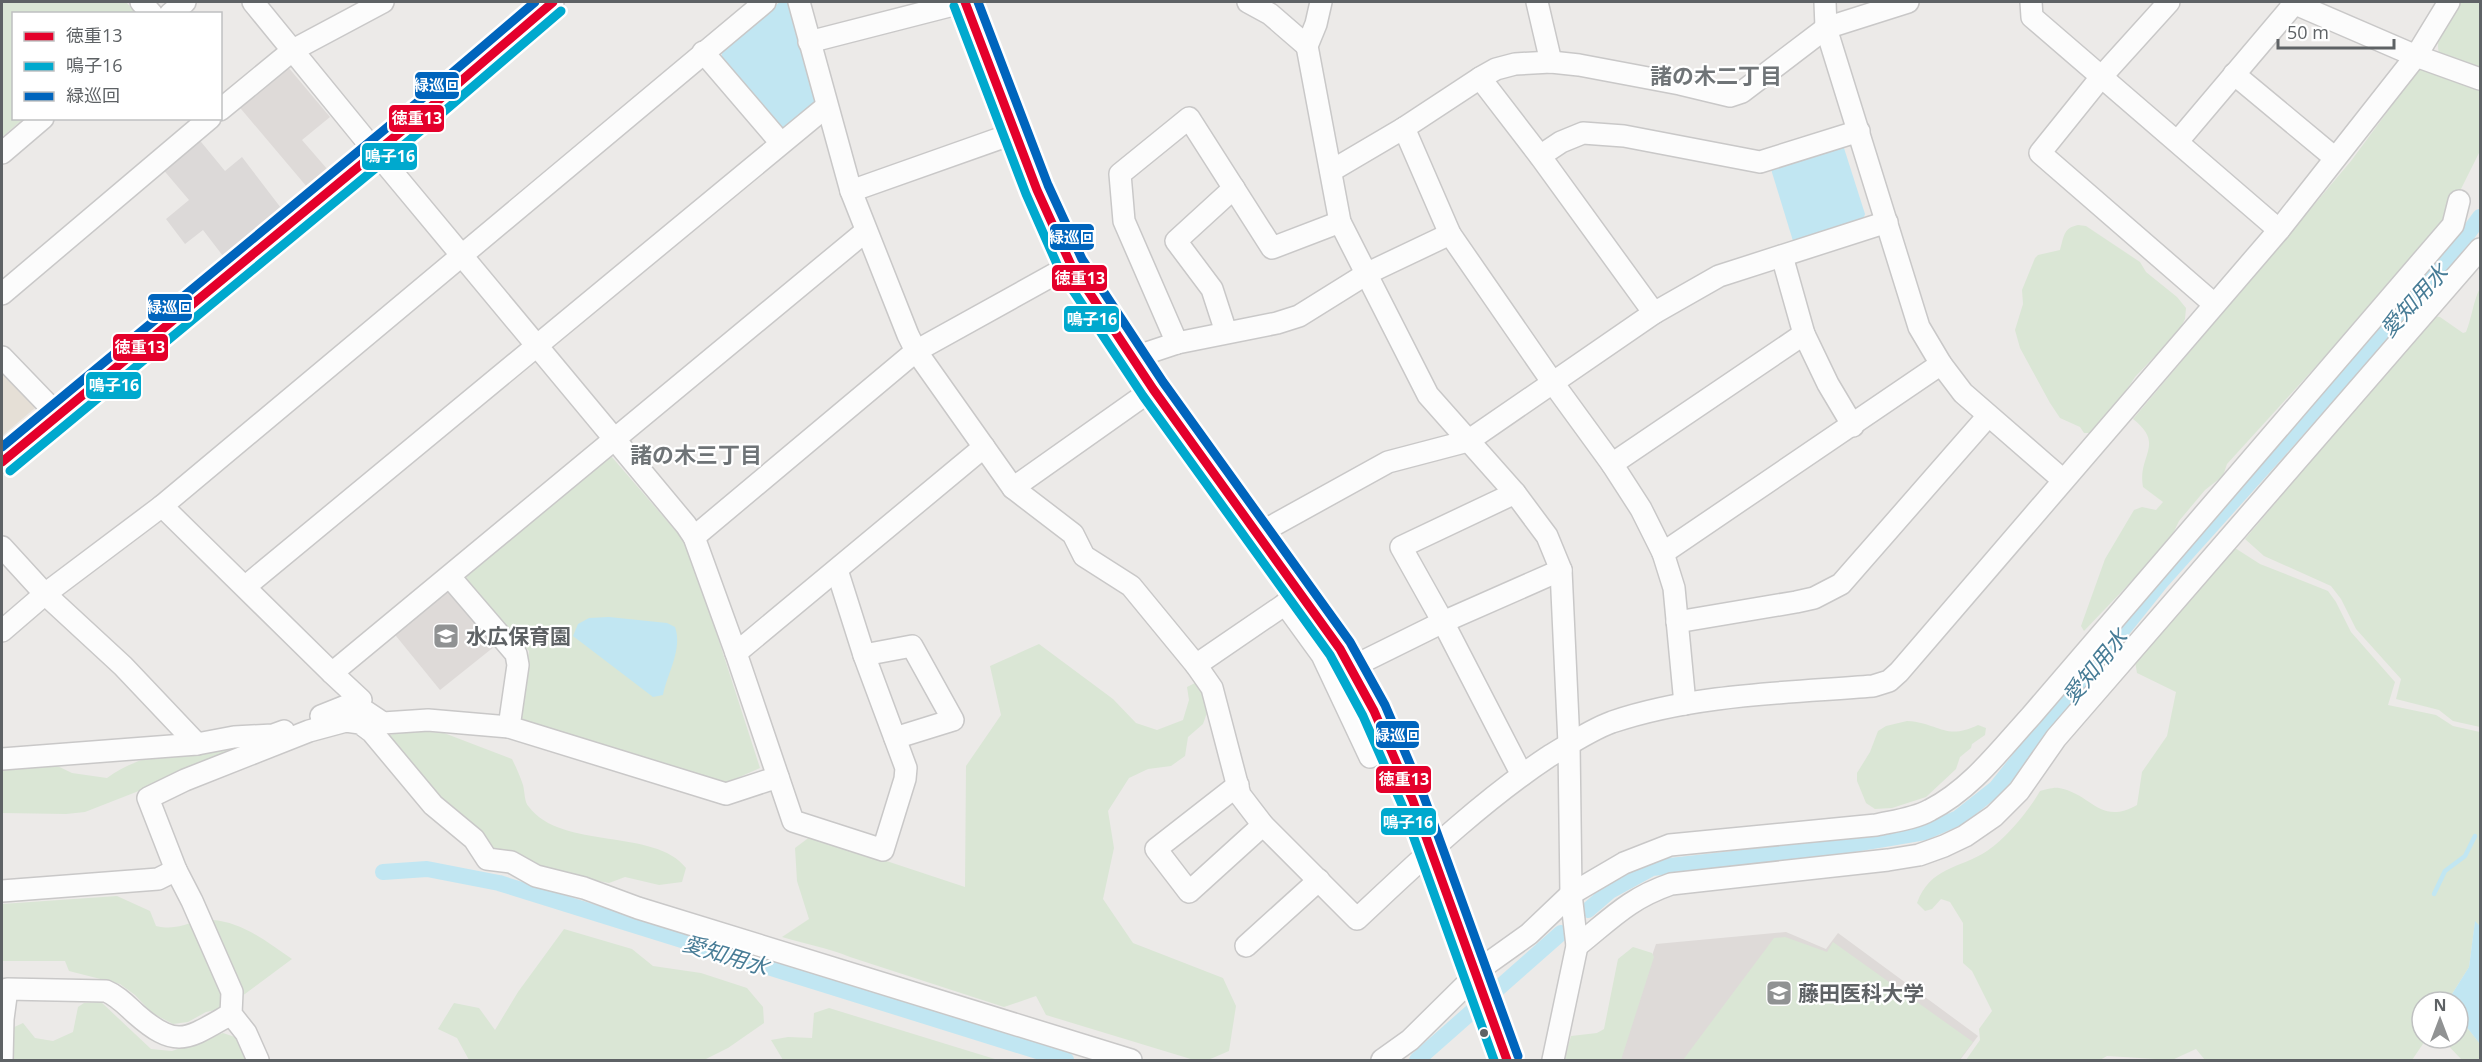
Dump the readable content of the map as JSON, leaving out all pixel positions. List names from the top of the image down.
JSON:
{
  "districts": ["諸の木二丁目", "諸の木三丁目"],
  "water": ["愛知用水"],
  "places": {
    "school or university": ["水広保育園", "藤田医科大学"]
  },
  "lines": ["transit line 徳重13", "transit line 緑巡回", "transit line 鳴子16"],
  "legend": ["徳重13", "鳴子16", "緑巡回"],
  "scale_bar": "50 m",
  "north": "top"
}
